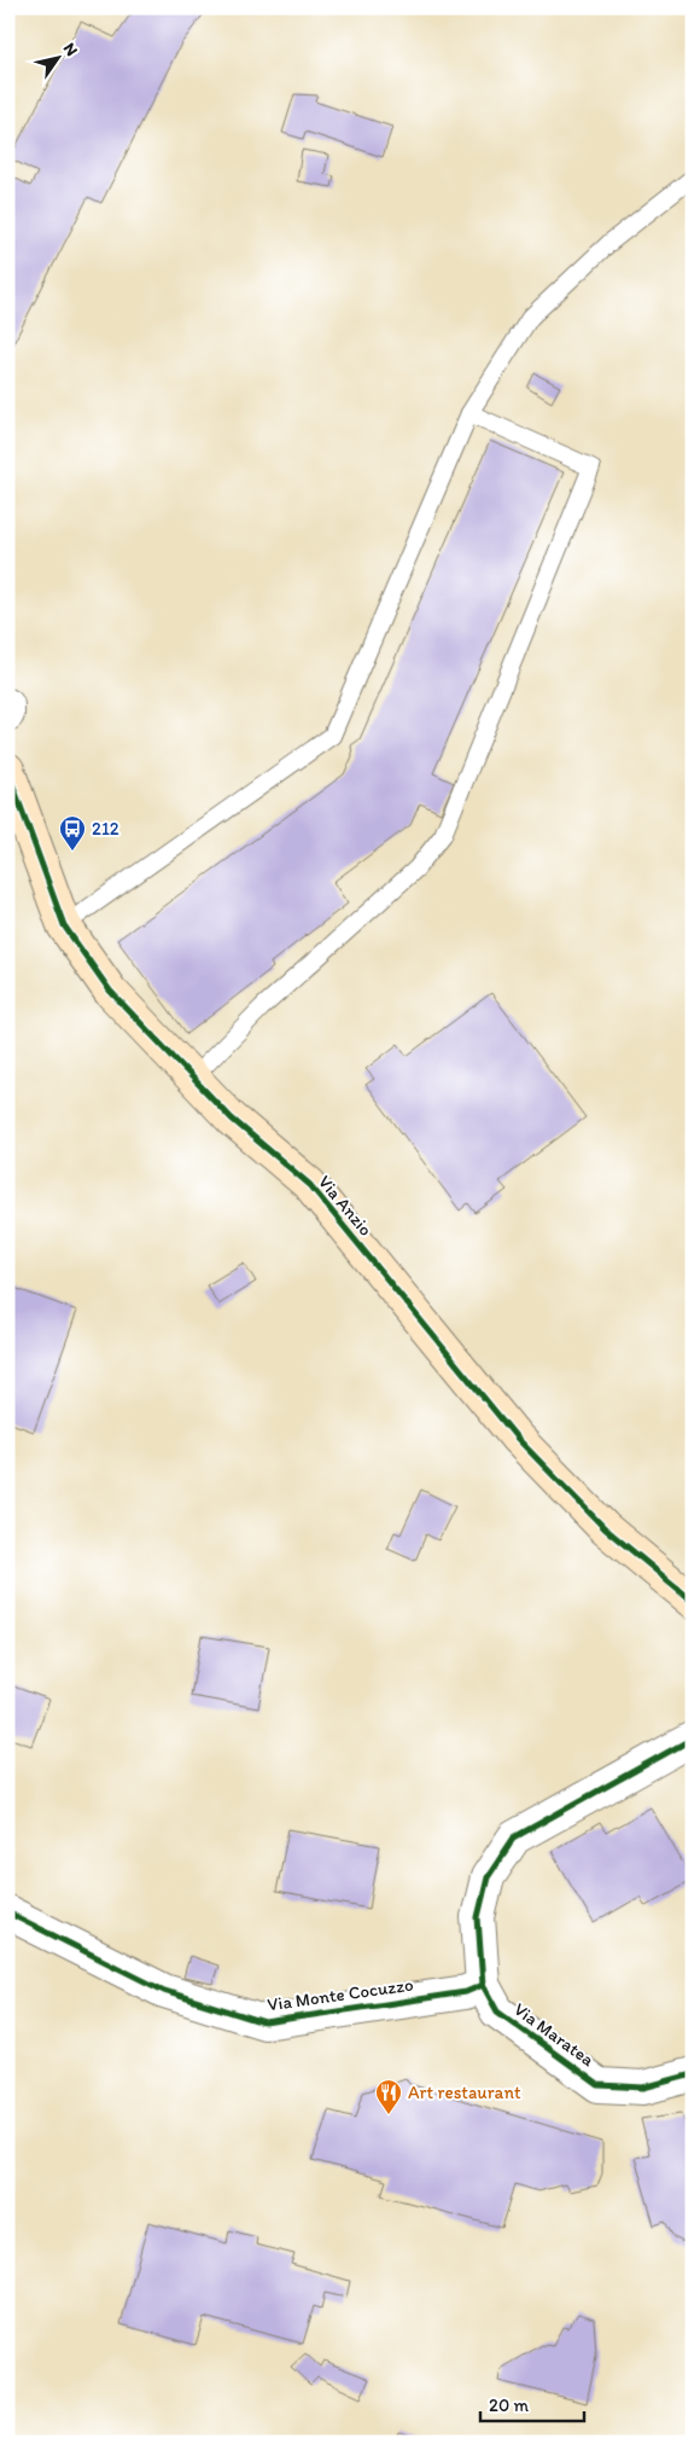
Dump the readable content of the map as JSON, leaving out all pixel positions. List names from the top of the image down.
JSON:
{
  "streets": {
    "street": ["Via Anzio", "Via Monte Cocuzzo", "Via Maratea"]
  },
  "crossings": [
    ["Via Monte Cocuzzo", "Via Maratea"]
  ],
  "places": {
    "bus stop": ["212"],
    "restaurant": ["Art restaurant"]
  },
  "scale_bar": "20 m",
  "north": "top right"
}
